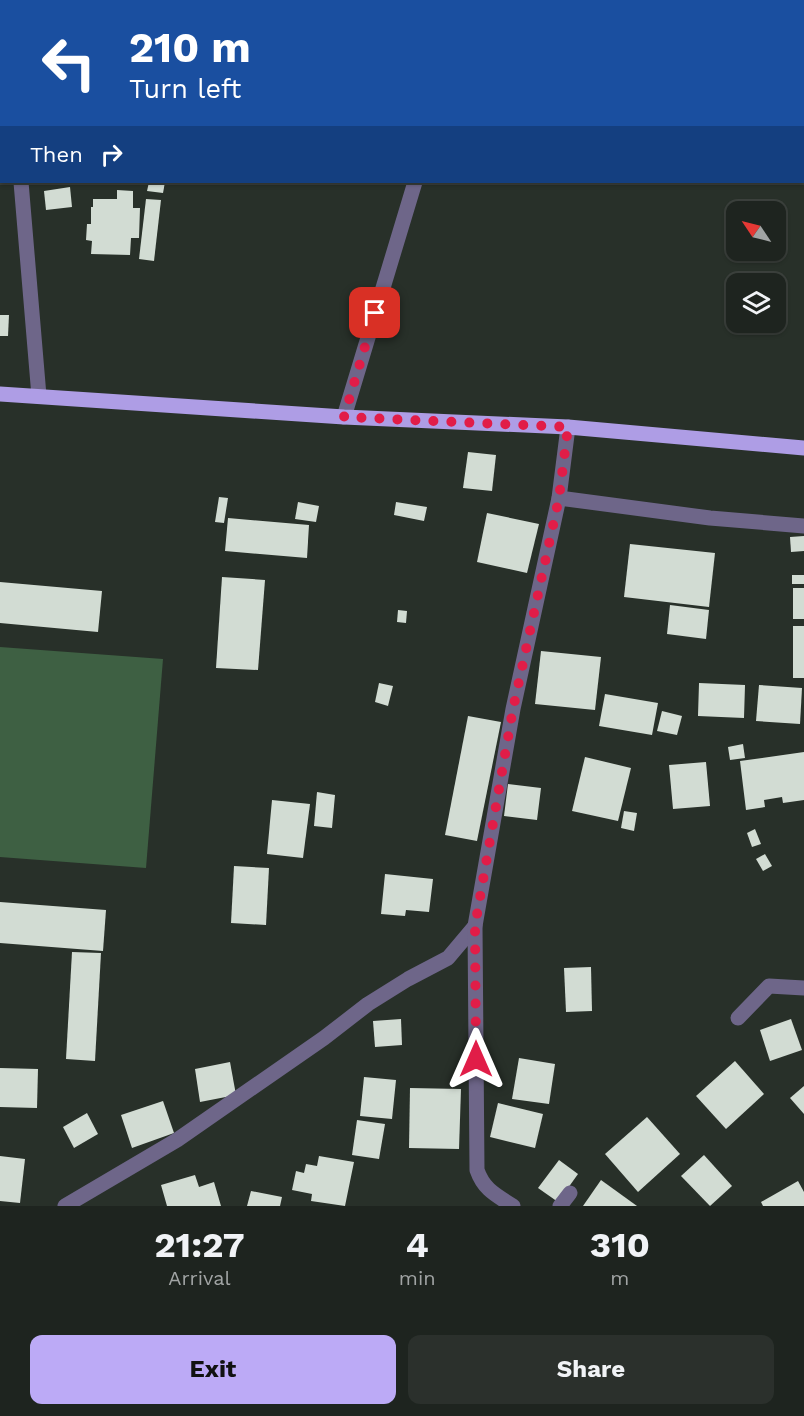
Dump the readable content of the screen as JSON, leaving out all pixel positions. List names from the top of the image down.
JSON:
{
  "north": "top left",
  "page": {
    "turn": ["210 m", "Turn left"],
    "then": "Then",
    "eta": [
      "21:27",
      "Arrival",
      "4",
      "min",
      "310",
      "m"
    ],
    "buttons": ["Exit", "Share"]
  }
}
